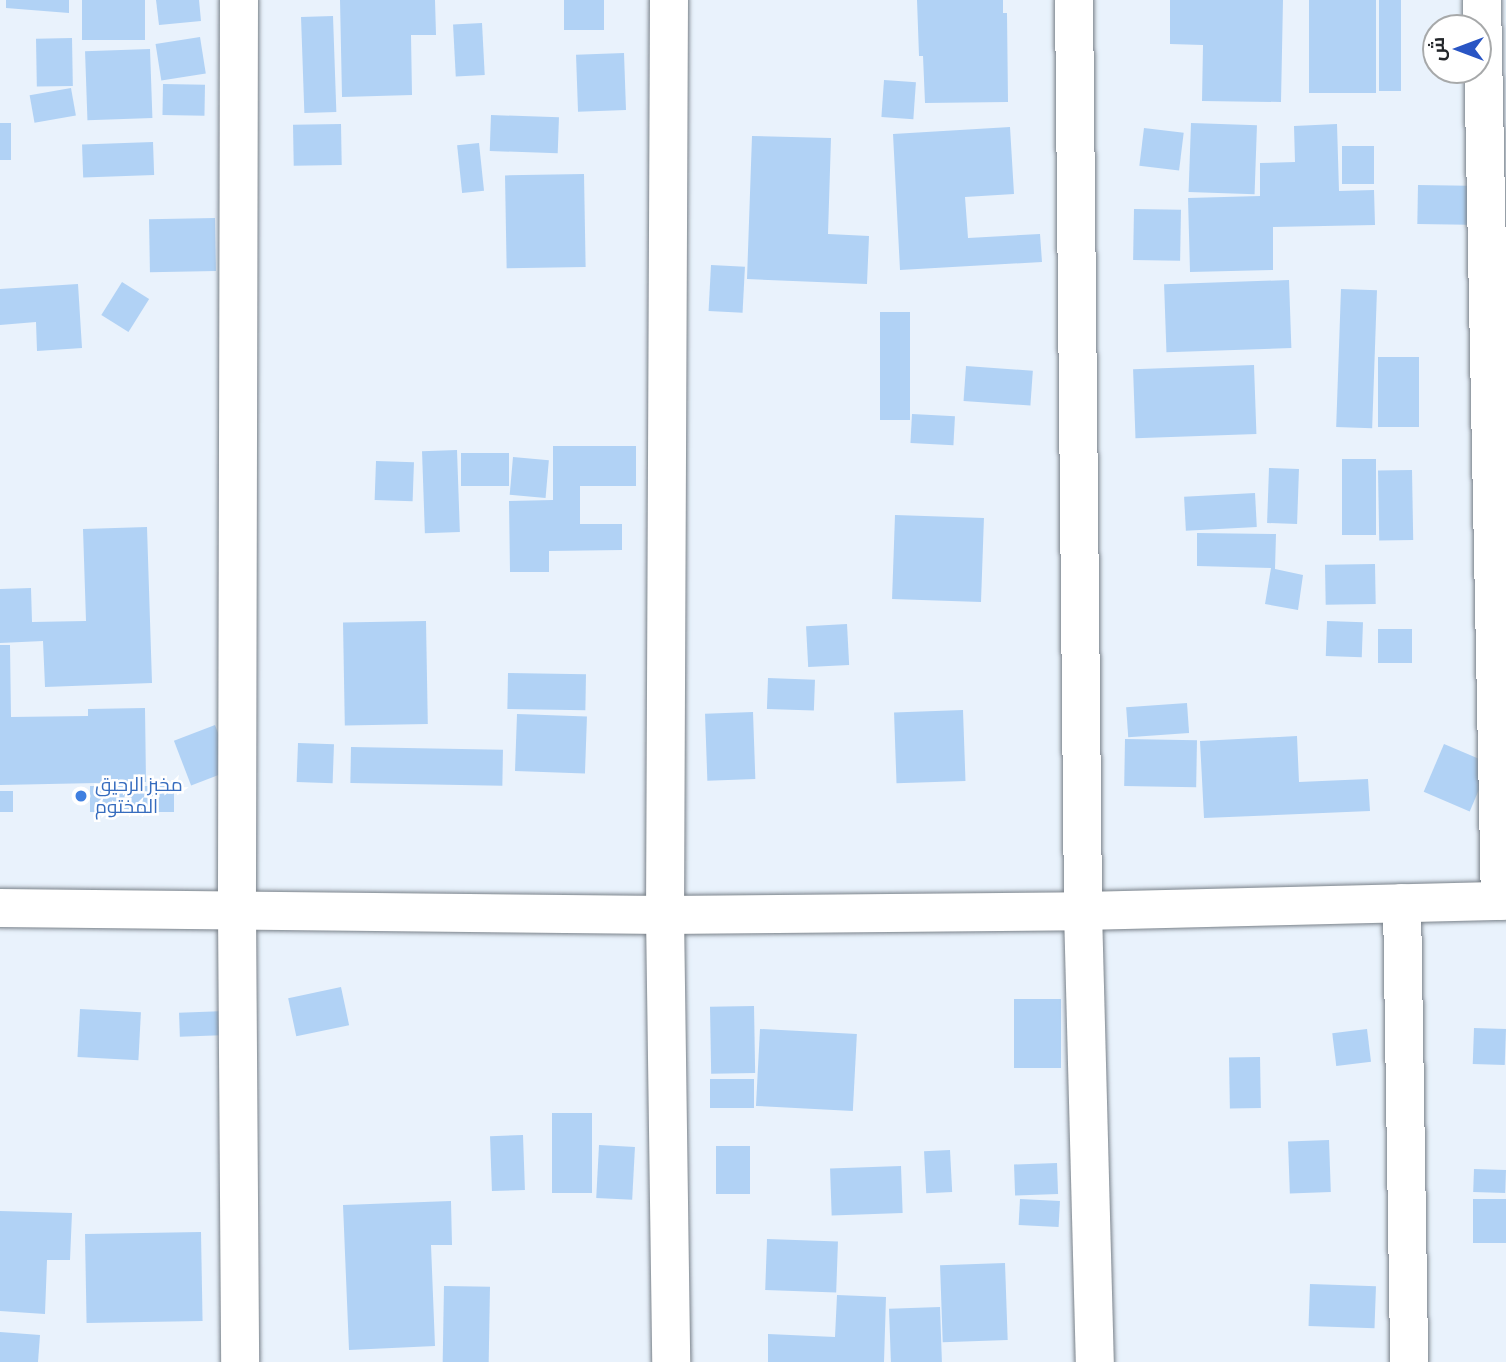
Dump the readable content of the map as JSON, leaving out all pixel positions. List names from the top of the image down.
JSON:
{
  "places": ["مخبز الرحيق المختوم"],
  "north": "left"
}
